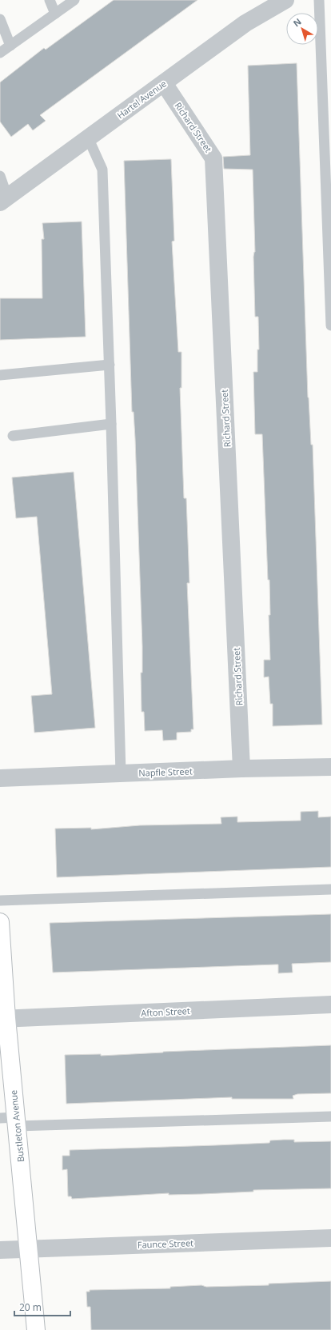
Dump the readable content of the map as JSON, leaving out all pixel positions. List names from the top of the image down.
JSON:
{
  "streets": {
    "main road": ["Bustleton Avenue"],
    "street": [
      "Hartel Avenue",
      "Richard Street",
      "Napfle Street",
      "Afton Street",
      "Faunce Street"
    ]
  },
  "crossings": [
    ["Hartel Avenue", "Richard Street"],
    ["Richard Street", "Napfle Street"],
    ["Afton Street", "Bustleton Avenue"],
    ["Bustleton Avenue", "Faunce Street"]
  ],
  "scale_bar": "20 m",
  "north": "top left"
}
